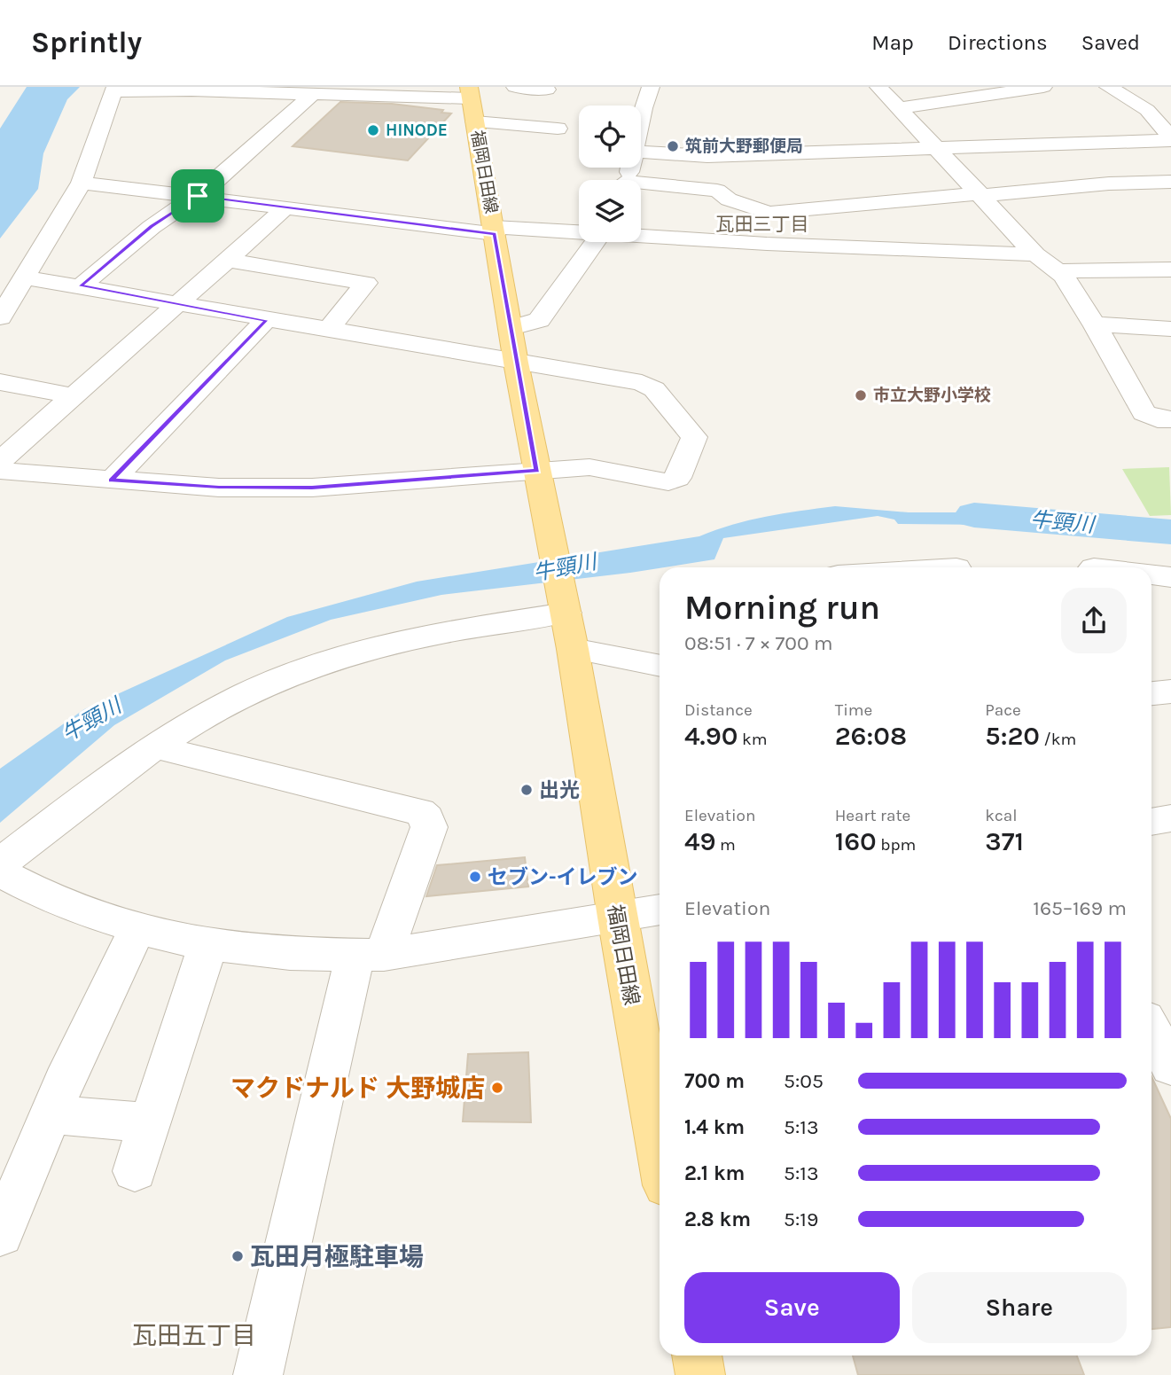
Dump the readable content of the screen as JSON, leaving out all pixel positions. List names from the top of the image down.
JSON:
{
  "streets": {
    "main road": ["福岡日田線"]
  },
  "districts": ["瓦田三丁目", "瓦田五丁目"],
  "water": ["牛頸川"],
  "places": [
    "HINODE",
    "筑前大野郵便局",
    "市立大野小学校",
    "出光",
    "セブン-イレブン",
    "マクドナルド 大野城店",
    "瓦田月極駐車場"
  ],
  "page": {
    "header": "Sprintly",
    "nav": ["Map", "Directions", "Saved"],
    "heading": ["Morning run", "08:51 · 7 × 700 m"],
    "stats": [
      ["Distance", "4.90 km"],
      ["Time", "26:08"],
      ["Pace", "5:20 /km"],
      ["Elevation", "49 m"],
      ["Heart rate", "160 bpm"],
      ["kcal", "371"]
    ],
    "chart": ["Elevation", "165–169 m"],
    "list": [
      {
        "name": "700 m",
        "note": "5:05"
      },
      {
        "name": "1.4 km",
        "note": "5:13"
      },
      {
        "name": "2.1 km",
        "note": "5:13"
      },
      {
        "name": "2.8 km",
        "note": "5:19"
      }
    ],
    "buttons": ["Save", "Share"]
  }
}
